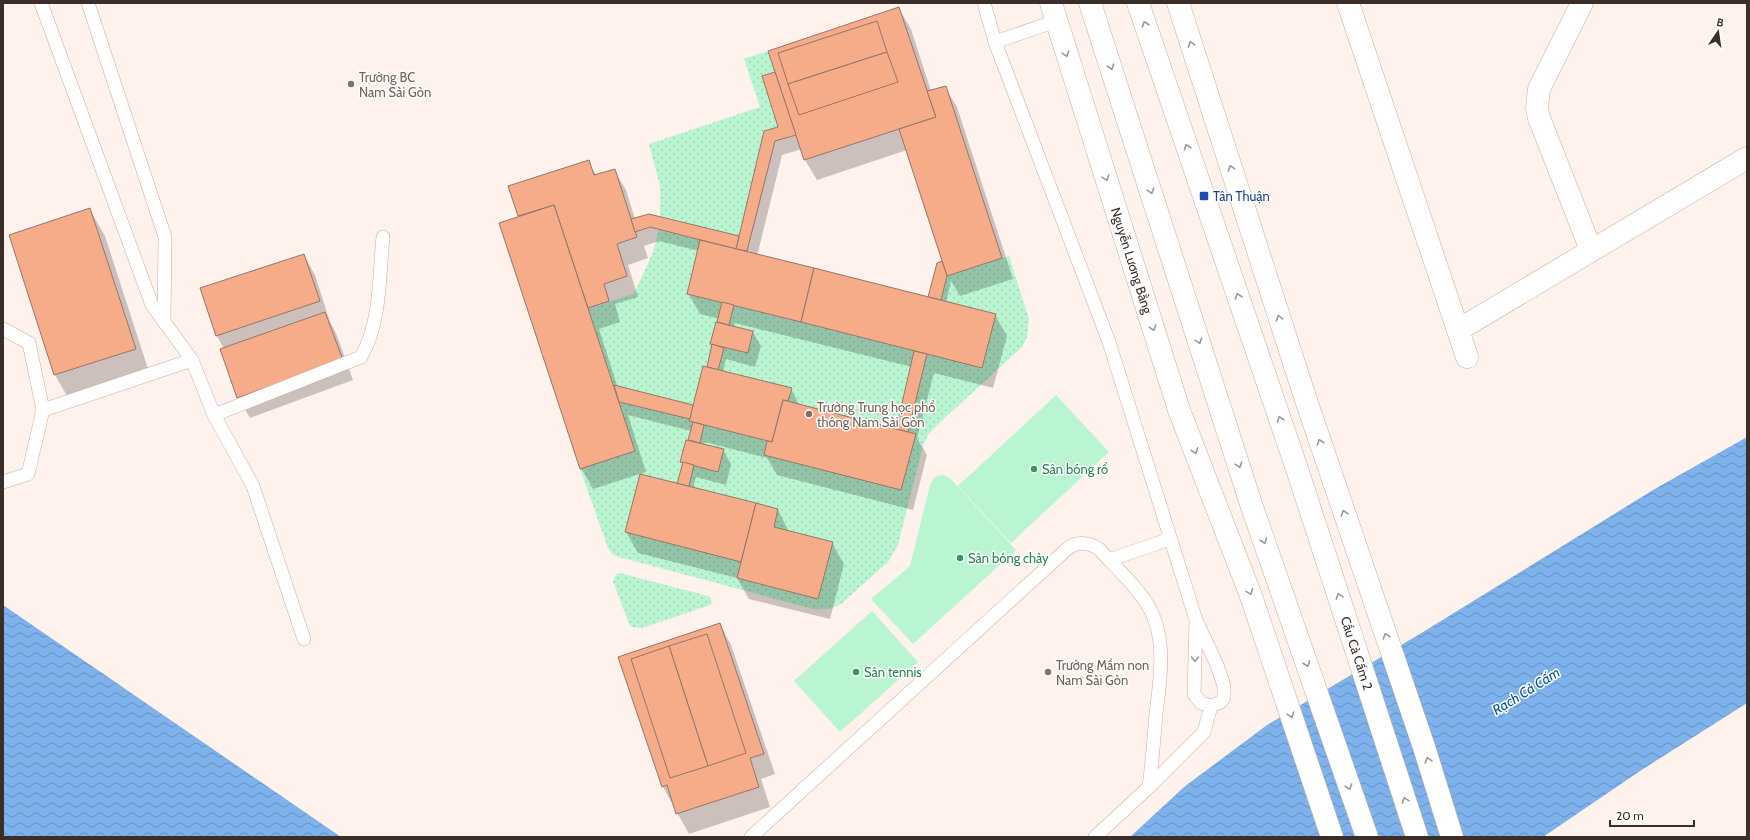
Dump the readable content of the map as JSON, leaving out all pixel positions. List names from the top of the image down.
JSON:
{
  "streets": {
    "main road": ["Nguyễn Lương Bằng", "Cầu Cả Cấm 2"]
  },
  "water": ["Rạch Cả Cấm"],
  "places": {
    "other": [
      "Trường BC Nam Sài Gòn",
      "Trường Trung học phổ thông Nam Sài Gòn",
      "Sân bóng rổ",
      "Sân bóng chày",
      "Sân tennis",
      "Trường Mầm non Nam Sài Gòn"
    ],
    "transit": ["Tân Thuận"]
  },
  "scale_bar": "20 m",
  "north": "top"
}
